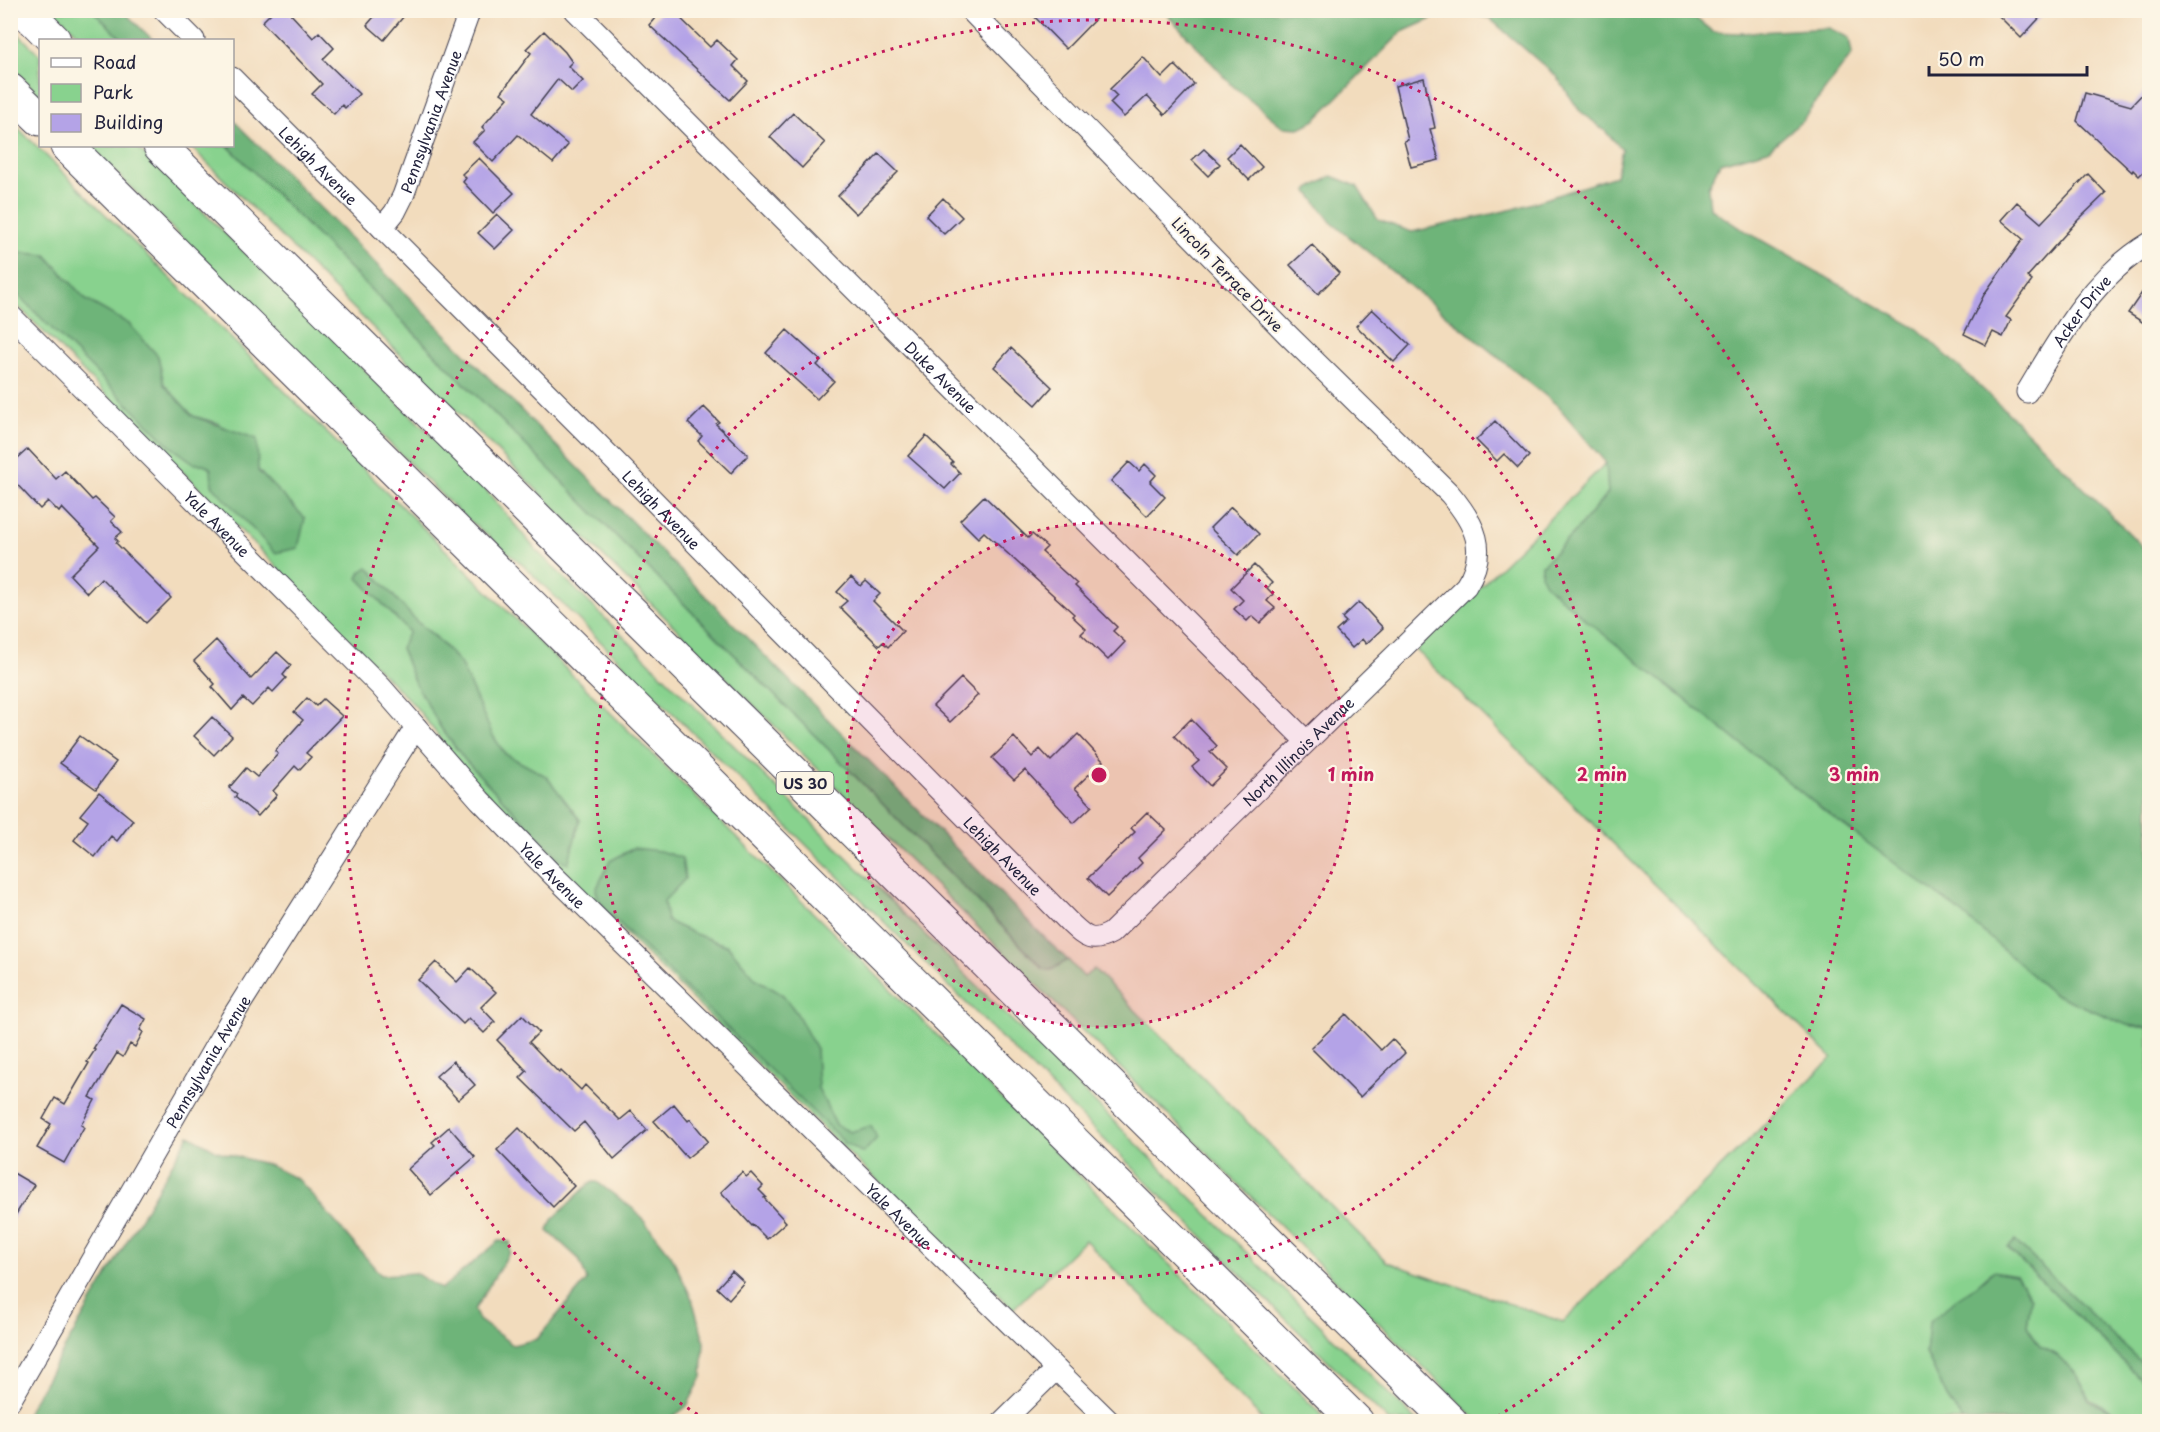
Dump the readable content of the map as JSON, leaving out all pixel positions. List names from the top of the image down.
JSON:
{
  "streets": {
    "highway": ["US 30"],
    "street": [
      "Pennsylvania Avenue",
      "Lehigh Avenue",
      "Lincoln Terrace Drive",
      "Acker Drive",
      "Duke Avenue",
      "Yale Avenue",
      "North Illinois Avenue"
    ]
  },
  "crossings": [
    ["Pennsylvania Avenue", "Lehigh Avenue"],
    ["Pennsylvania Avenue", "Yale Avenue"],
    ["Lehigh Avenue", "North Illinois Avenue"],
    ["Lincoln Terrace Drive", "North Illinois Avenue"],
    ["Duke Avenue", "North Illinois Avenue"]
  ],
  "legend": ["Road", "Park", "Building"],
  "scale_bar": "50 m",
  "rings": ["1 min", "2 min", "3 min"]
}
